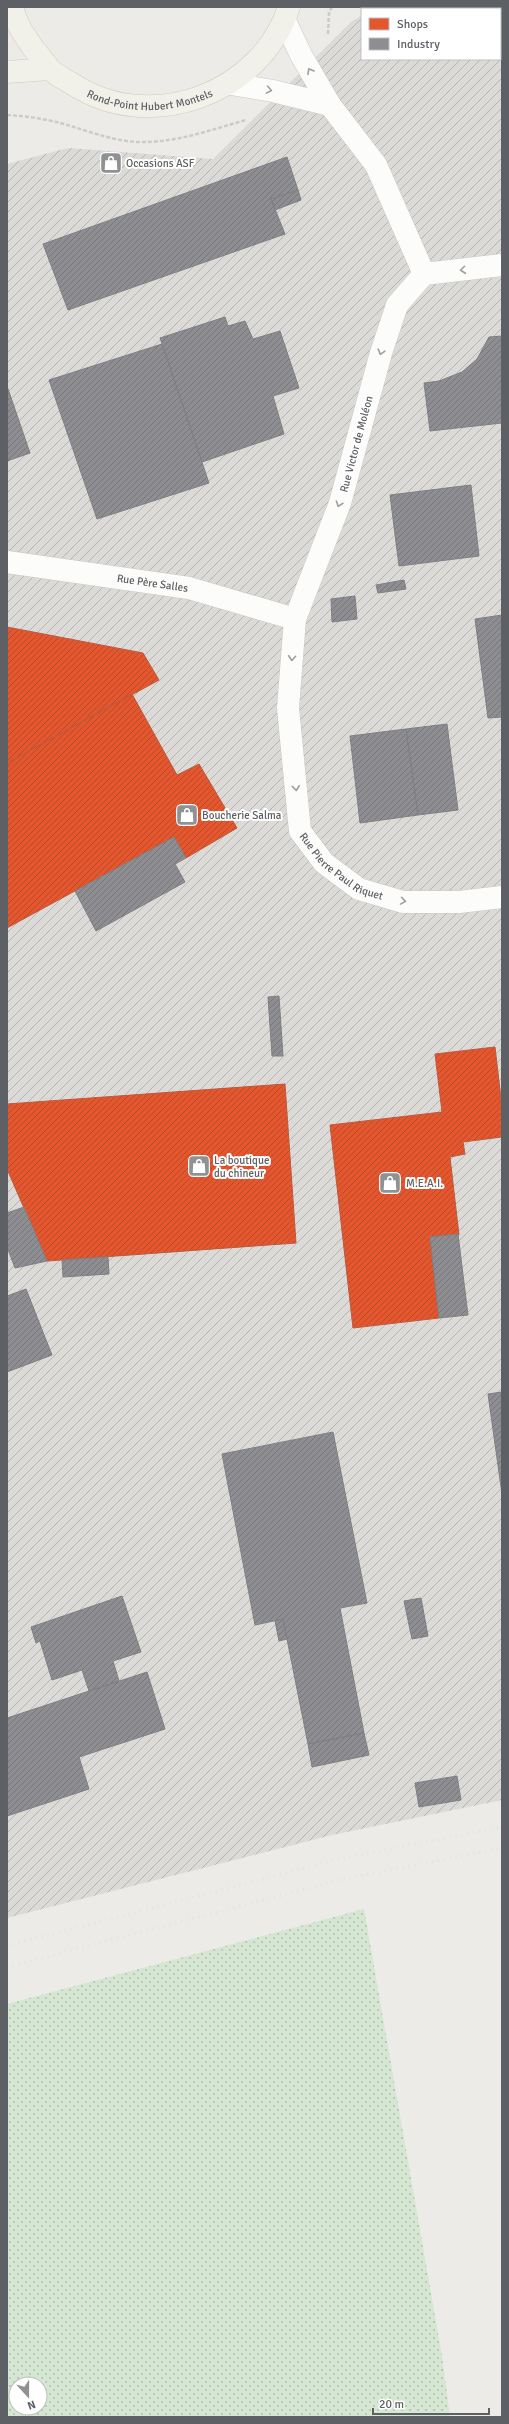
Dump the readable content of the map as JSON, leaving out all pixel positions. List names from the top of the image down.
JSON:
{
  "streets": {
    "main road": ["Rond-Point Hubert Montels"],
    "street": ["Rue Victor de Moléon", "Rue Père Salles", "Rue Pierre Paul Riquet"]
  },
  "crossings": [
    ["Rue Victor de Moléon", "Rue Père Salles"],
    ["Rue Victor de Moléon", "Rue Pierre Paul Riquet"],
    ["Rue Père Salles", "Rue Pierre Paul Riquet"]
  ],
  "one_way": ["Rue Victor de Moléon"],
  "places": {
    "shop": [
      "Occasions ASF",
      "Boucherie Salma",
      "La boutique du chineur",
      "M.E.A.I."
    ]
  },
  "legend": ["Shops", "Industry"],
  "scale_bar": "20 m",
  "north": "bottom"
}
